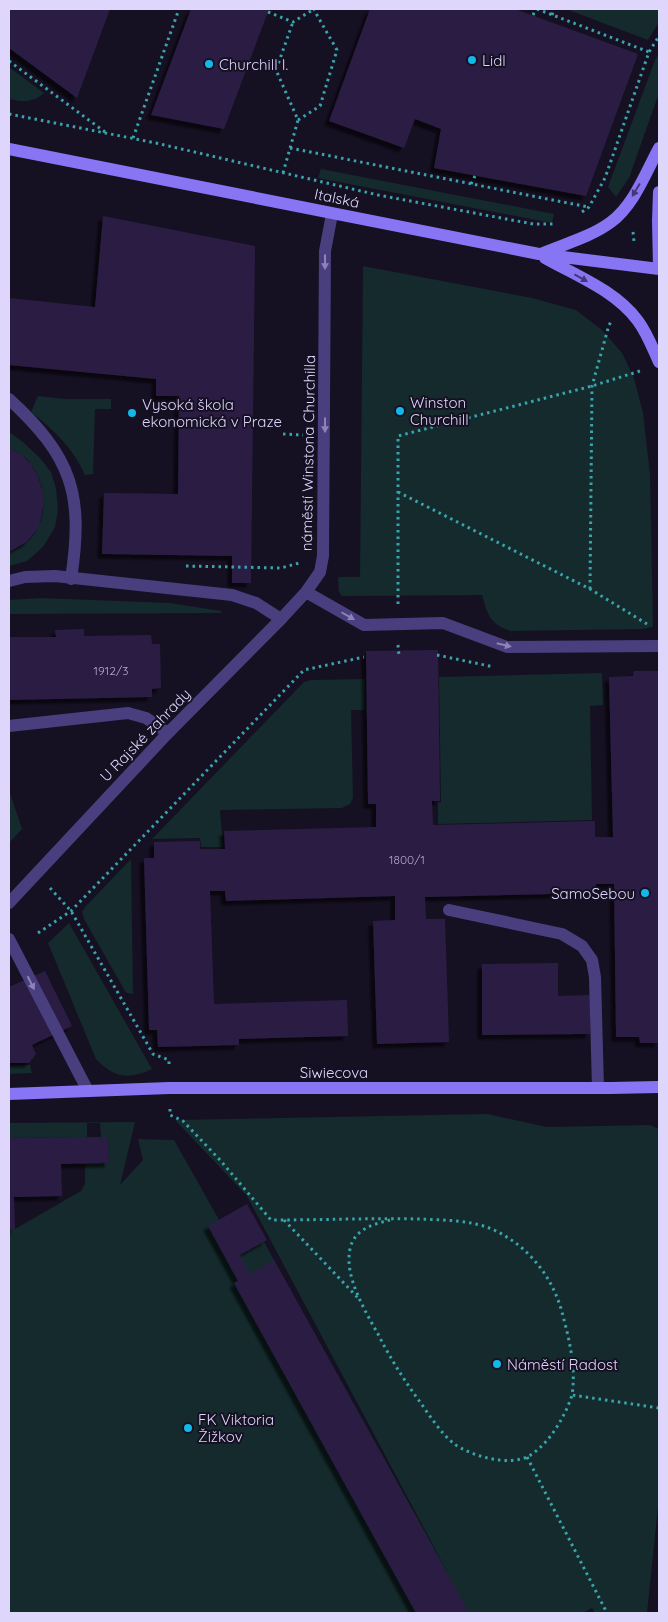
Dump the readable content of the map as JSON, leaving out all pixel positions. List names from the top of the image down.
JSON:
{
  "streets": {
    "street": [
      "Italská",
      "náměstí Winstona Churchilla",
      "U Rajské zahrady",
      "Siwiecova"
    ]
  },
  "crossings": [
    ["Italská", "náměstí Winstona Churchilla"],
    ["náměstí Winstona Churchilla", "U Rajské zahrady"]
  ],
  "one_way": ["náměstí Winstona Churchilla"],
  "places": [
    "Lidl",
    "Churchill I.",
    "Winston Churchill",
    "Vysoká škola ekonomická v Praze",
    "SamoSebou",
    "Náměstí Radost",
    "FK Viktoria Žižkov"
  ],
  "house_numbers": ["1912/3", "1800/1"]
}
